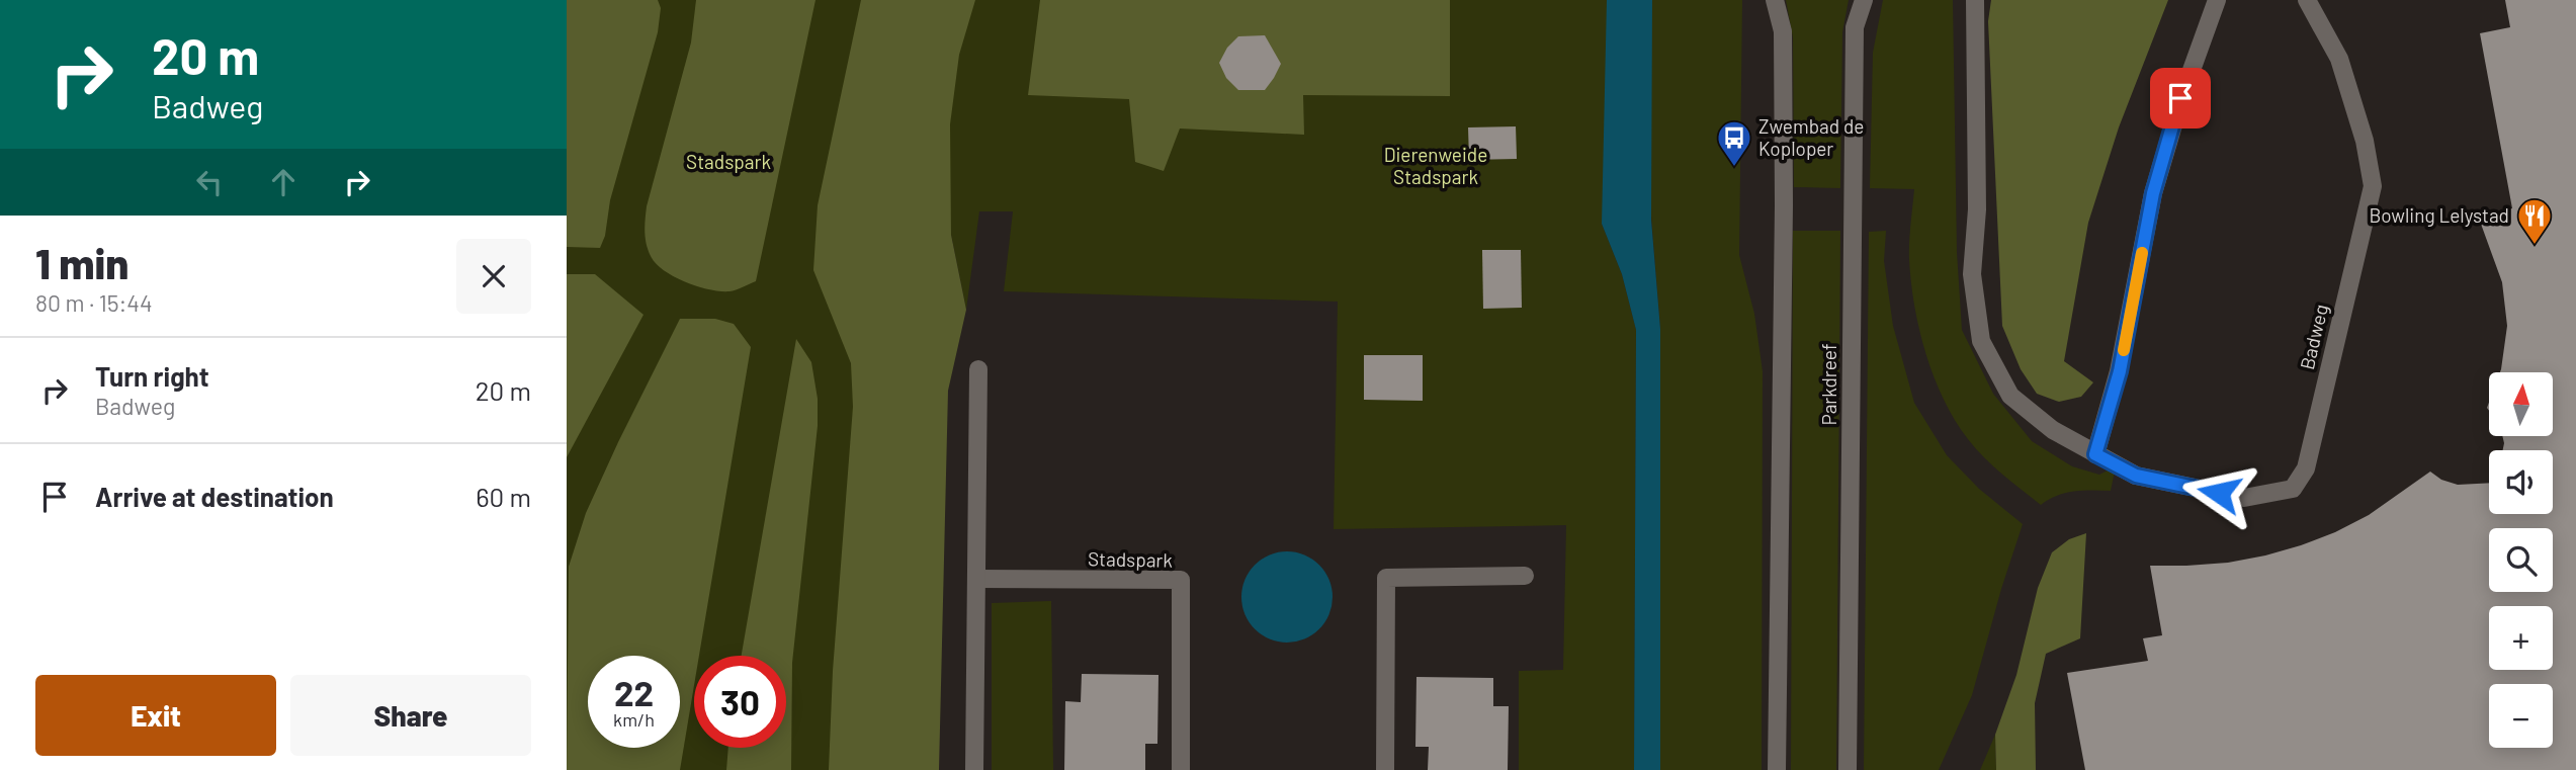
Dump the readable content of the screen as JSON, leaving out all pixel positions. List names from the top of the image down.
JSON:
{
  "streets": {
    "street": ["Badweg", "Parkdreef", "Stadspark"]
  },
  "parks": ["Dierenweide Stadspark", "Stadspark"],
  "places": {
    "bus stop": ["Zwembad de Koploper"],
    "restaurant": ["Bowling Lelystad"]
  },
  "north": "top",
  "page": {
    "turn": ["20 m", "Badweg"],
    "heading": ["1 min", "80 m · 15:44"],
    "list": [
      {
        "name": "Turn right",
        "note": "Badweg",
        "value": "20 m"
      },
      {
        "name": "Arrive at destination",
        "value": "60 m"
      }
    ],
    "map_buttons": ["+", "−"],
    "speed": "22 km/h",
    "limit": "30",
    "buttons": ["Exit", "Share"]
  }
}
